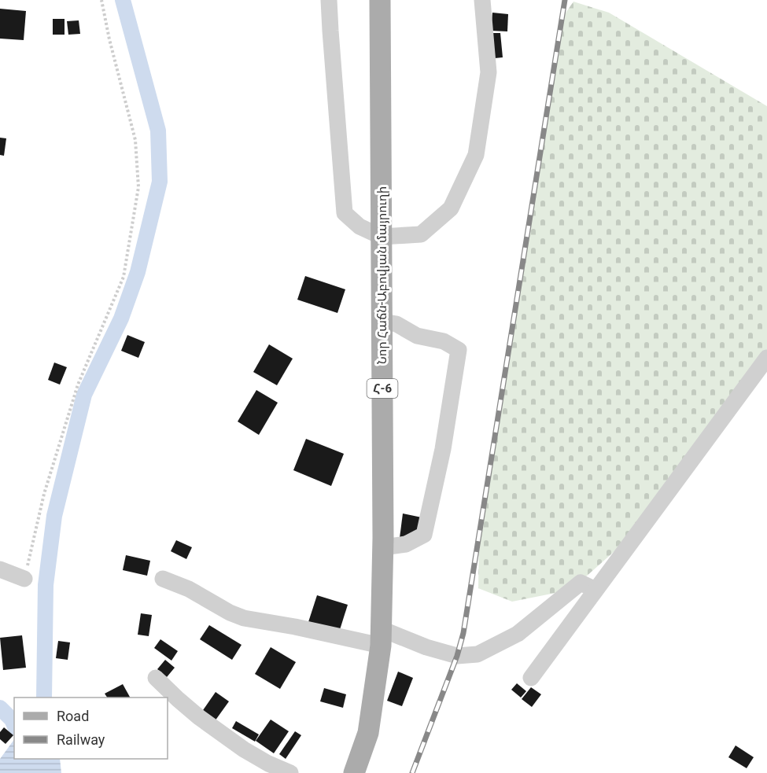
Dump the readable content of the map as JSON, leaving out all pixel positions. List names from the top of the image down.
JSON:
{
  "streets": {
    "main road": ["Նոր Հաճն-Աբովյան մայրուղի", "Հ-6"]
  },
  "legend": ["Road", "Railway"]
}
